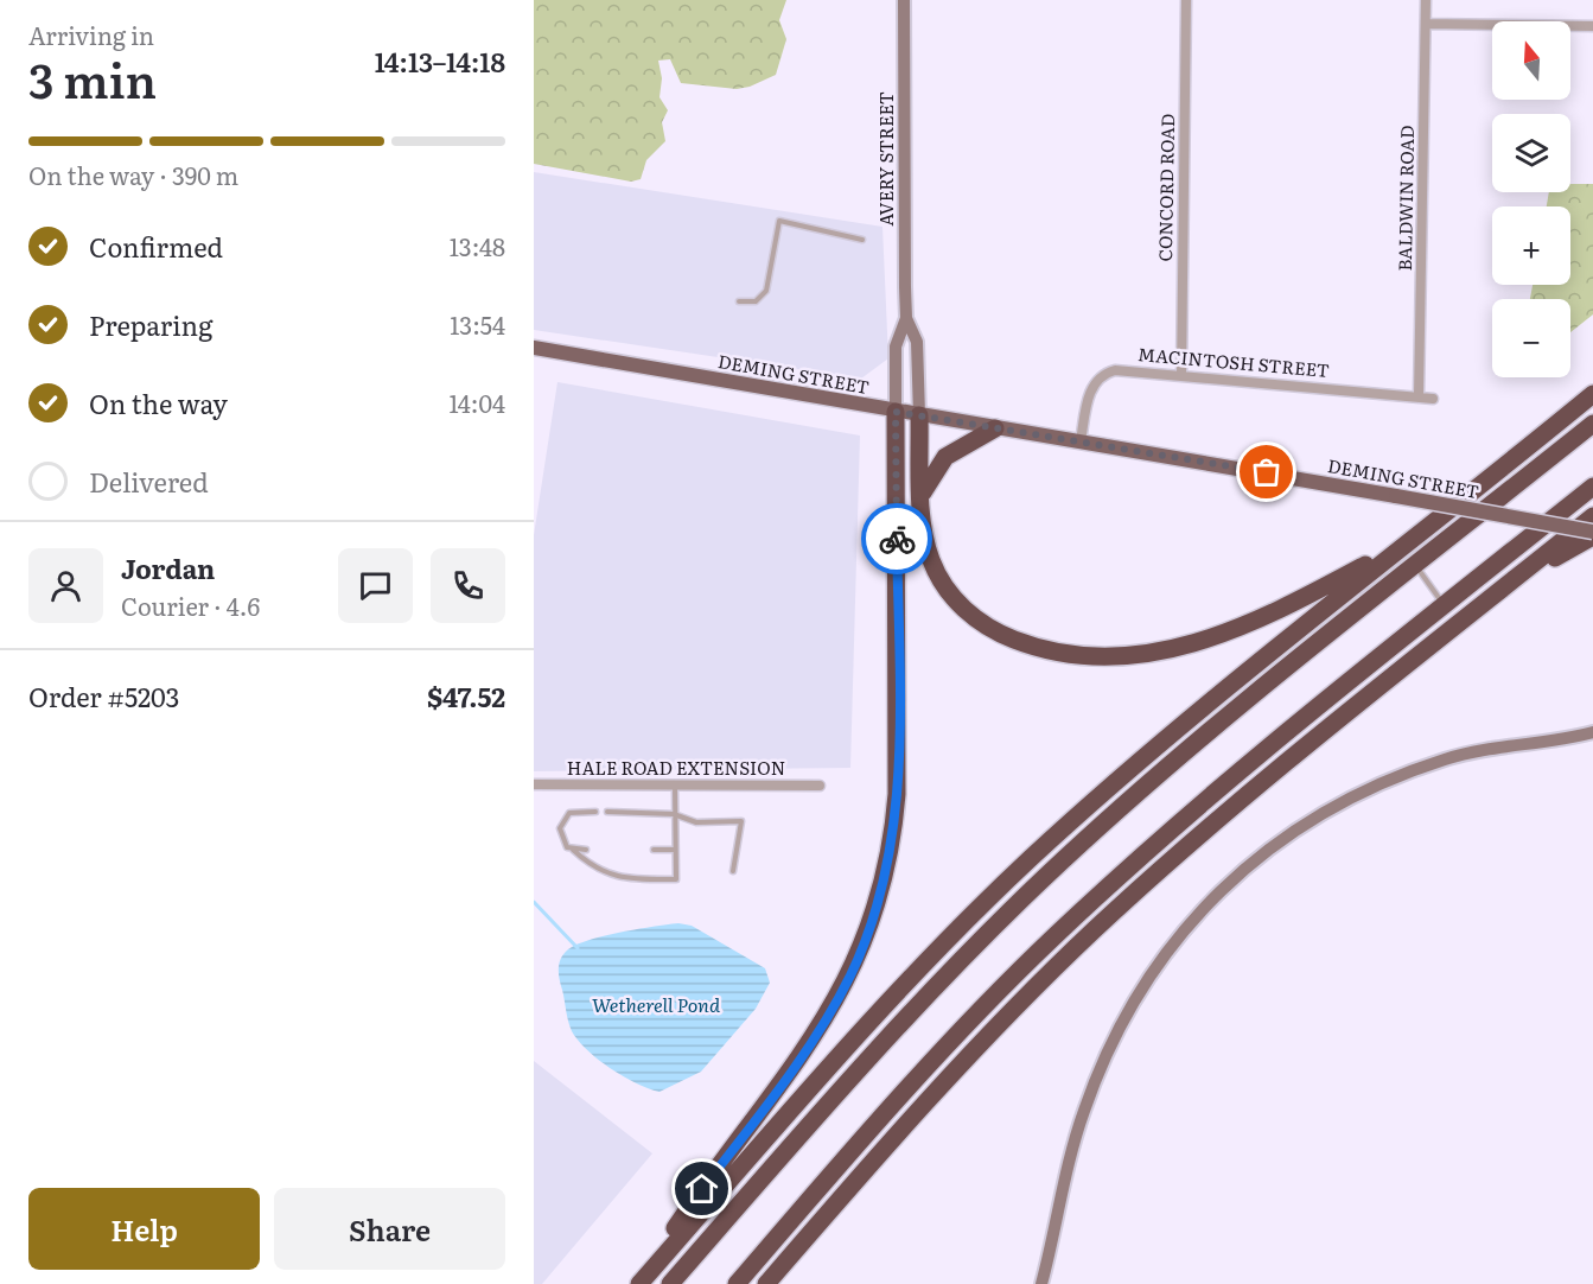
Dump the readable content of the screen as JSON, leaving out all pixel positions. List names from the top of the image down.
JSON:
{
  "streets": {
    "main road": ["DEMING STREET"],
    "street": [
      "AVERY STREET",
      "CONCORD ROAD",
      "BALDWIN ROAD",
      "MACINTOSH STREET",
      "HALE ROAD EXTENSION"
    ]
  },
  "crossings": [
    ["AVERY STREET", "DEMING STREET"],
    ["CONCORD ROAD", "MACINTOSH STREET"],
    ["BALDWIN ROAD", "MACINTOSH STREET"],
    ["MACINTOSH STREET", "DEMING STREET"]
  ],
  "water": ["Wetherell Pond"],
  "north": "top",
  "page": {
    "heading": ["3 min", "Arriving in", "14:13–14:18"],
    "panel": [
      "Jordan",
      "Courier · 4.6",
      "Order #5203",
      "$47.52"
    ],
    "map_buttons": ["+", "−"],
    "bar": "On the way · 390 m",
    "list": [
      ["Confirmed", "13:48"],
      ["Preparing", "13:54"],
      ["On the way", "14:04"],
      "Delivered"
    ],
    "buttons": ["Help", "Share"]
  }
}
